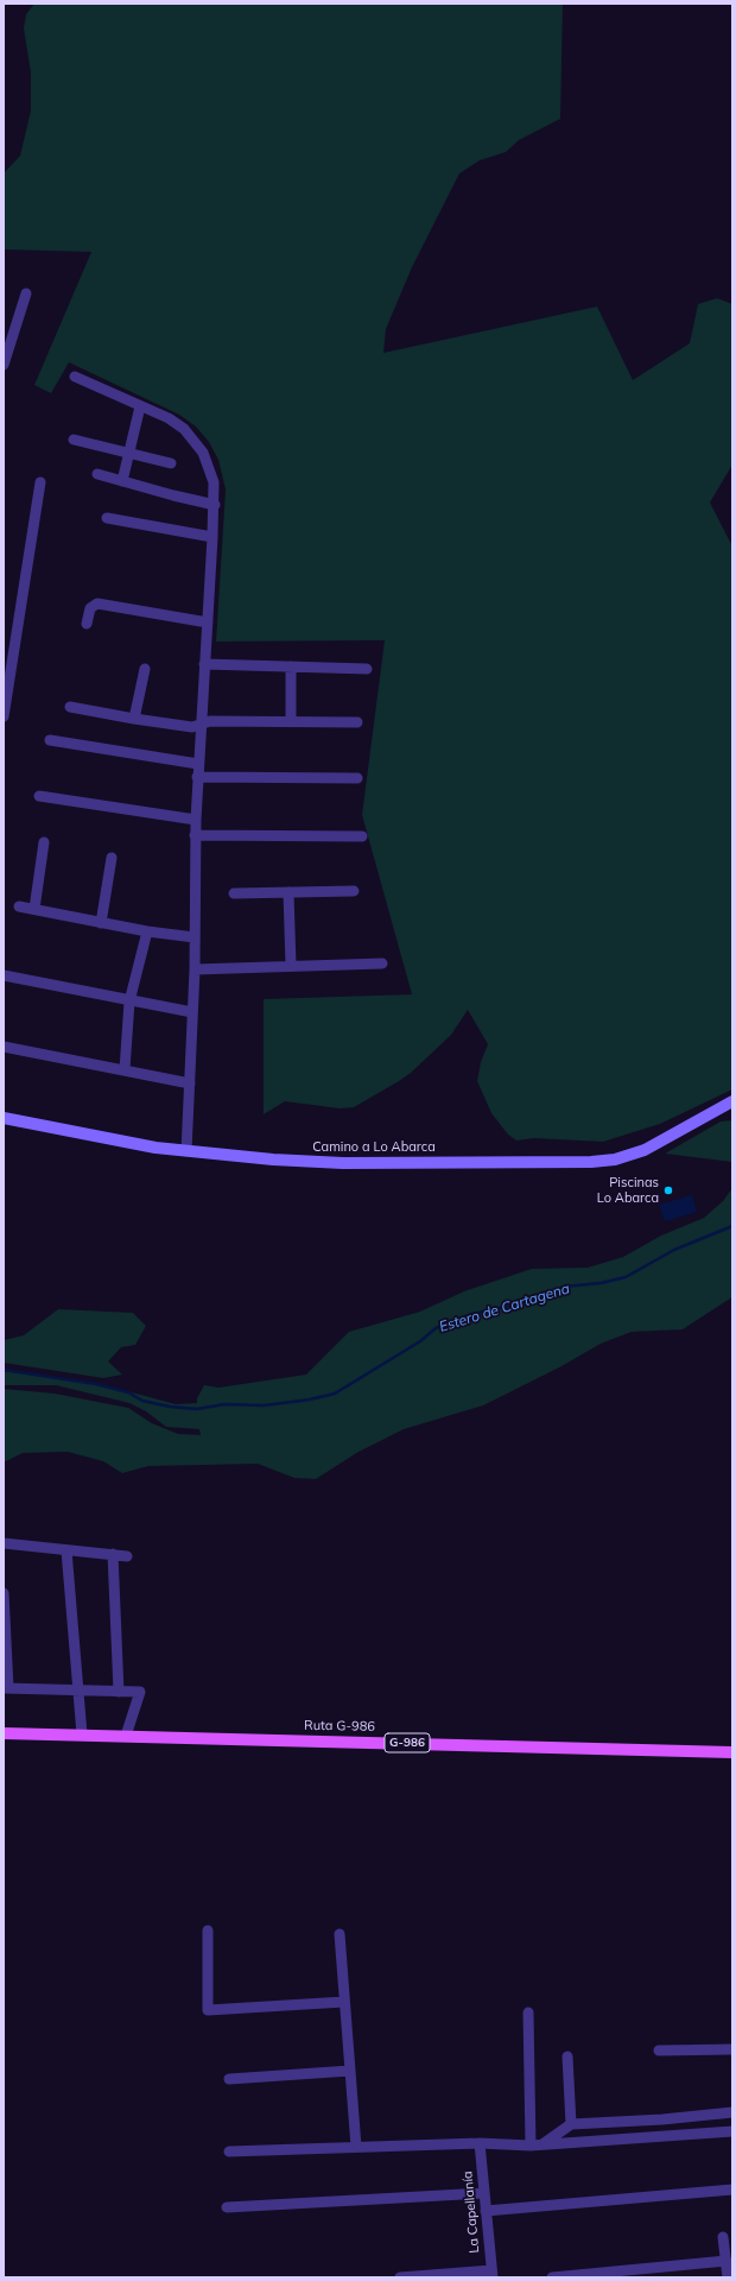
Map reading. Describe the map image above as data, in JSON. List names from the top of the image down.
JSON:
{
  "streets": {
    "main road": ["Camino a Lo Abarca", "Ruta G-986", "G-986"],
    "street": ["La Capellanía"]
  },
  "water": ["Estero de Cartagena"],
  "places": ["Piscinas Lo Abarca"]
}
